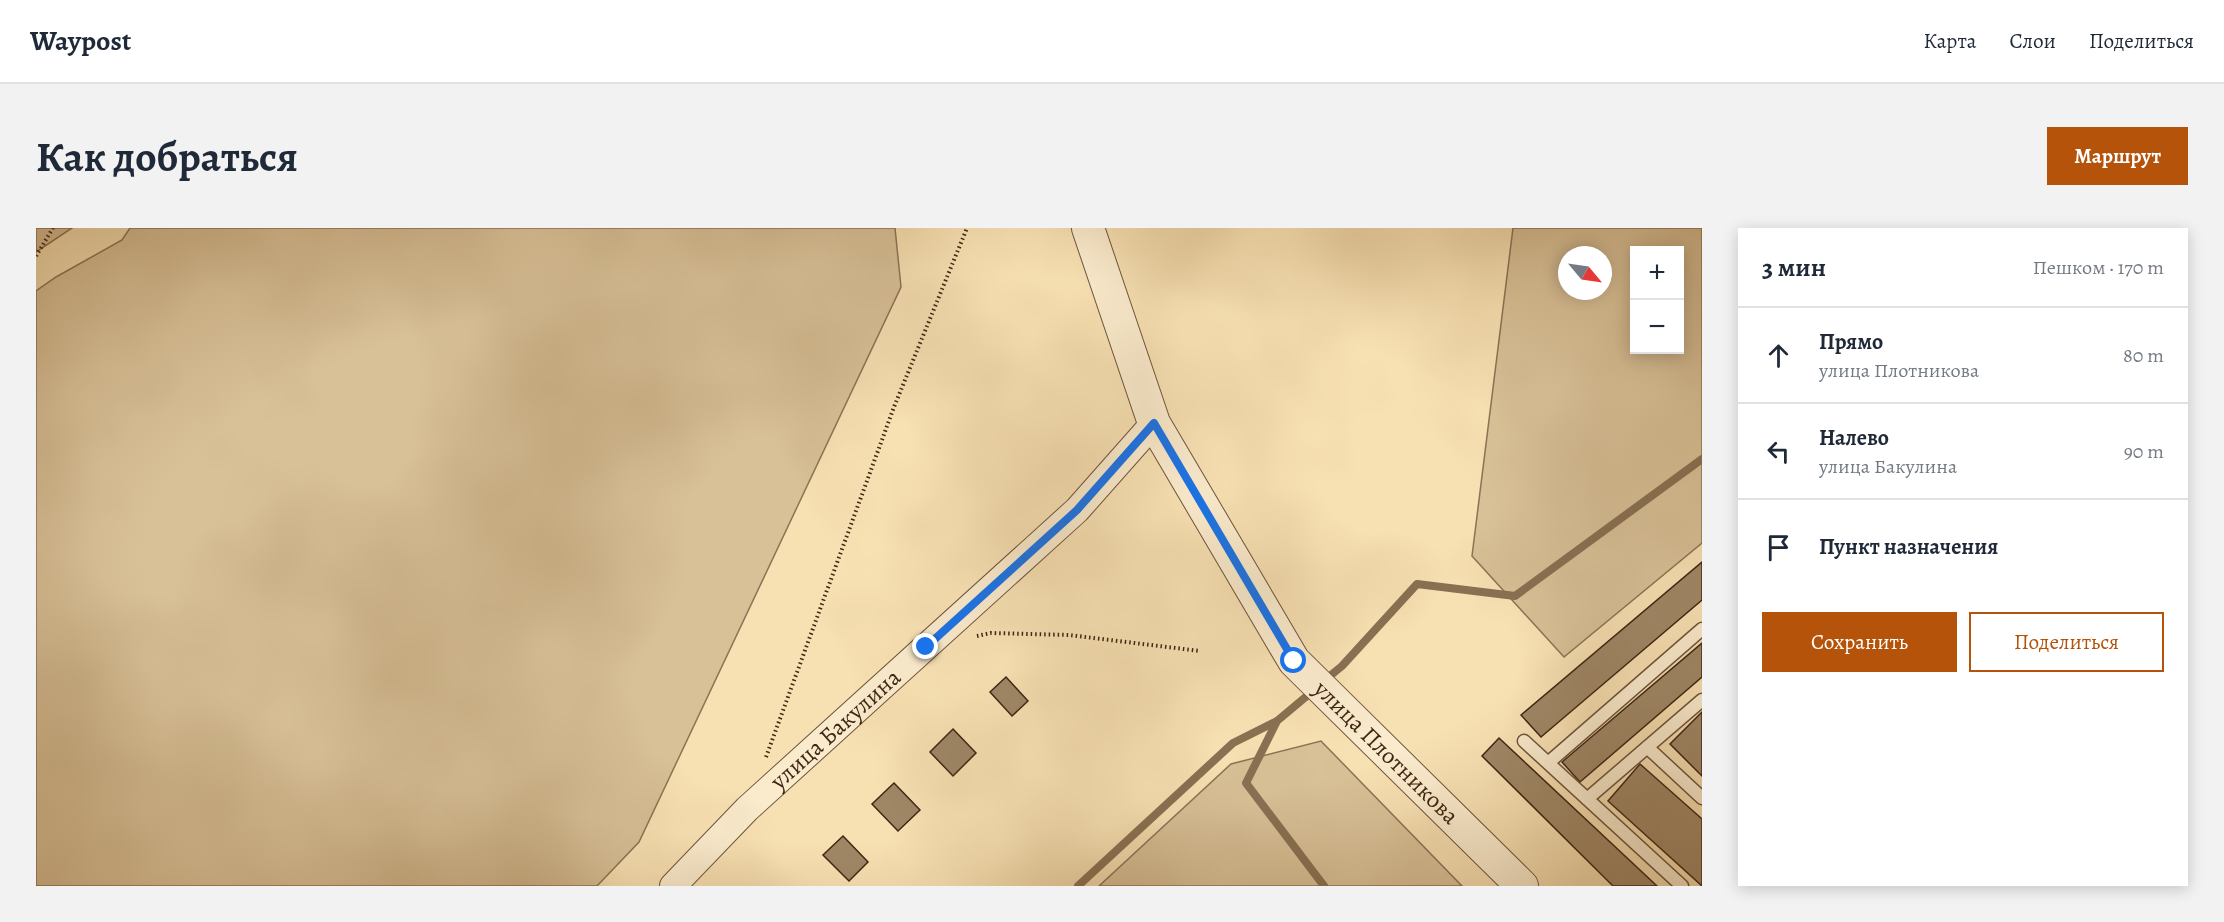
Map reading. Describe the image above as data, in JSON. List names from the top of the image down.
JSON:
{
  "streets": {
    "street": ["улица Бакулина", "улица Плотникова"]
  },
  "crossings": [
    ["улица Бакулина", "улица Плотникова"]
  ],
  "north": "bottom right",
  "page": {
    "header": "Waypost",
    "nav": ["Карта", "Слои", "Поделиться"],
    "buttons": [
      "Маршрут",
      ["Сохранить", "Поделиться"]
    ],
    "title": "Как добраться",
    "heading": ["3 мин", "Пешком · 170 m"],
    "map_buttons": ["+", "−"],
    "list": [
      ["Прямо", "улица Плотникова", "80 m"],
      ["Налево", "улица Бакулина", "90 m"],
      "Пункт назначения"
    ]
  }
}
